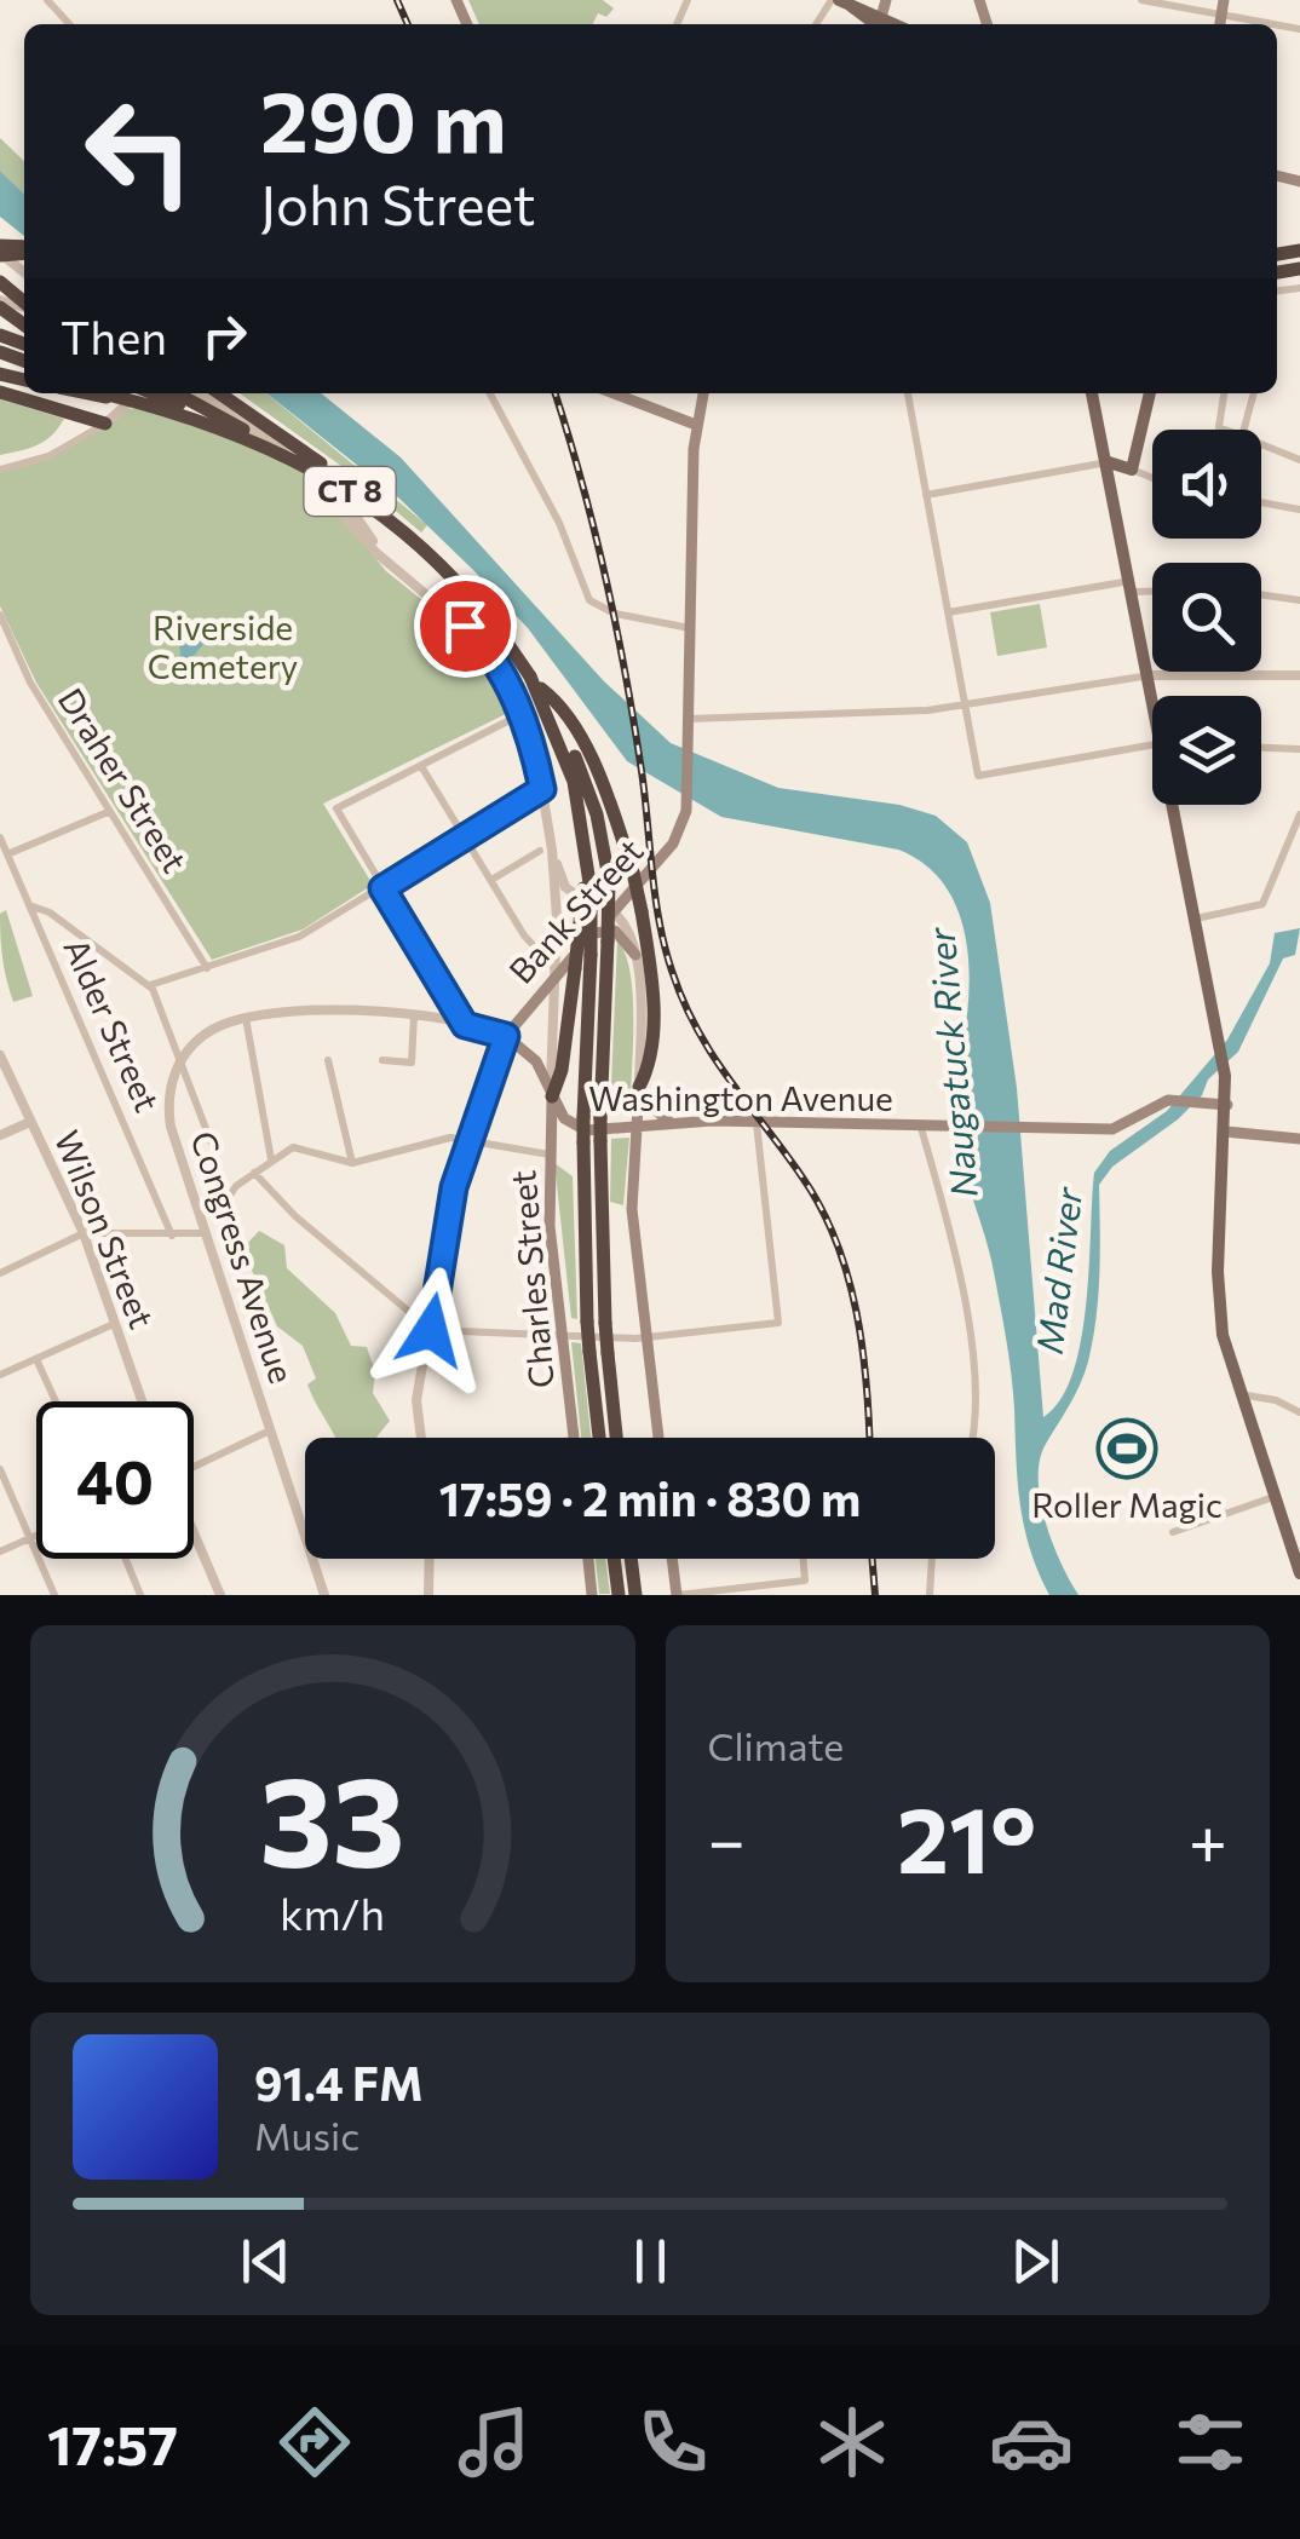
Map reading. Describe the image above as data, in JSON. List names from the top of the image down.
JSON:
{
  "streets": {
    "highway": ["CT 8"],
    "main road": ["Bank Street", "Washington Avenue", "Charles Street"],
    "street": [
      "Draher Street",
      "Alder Street",
      "Wilson Street",
      "Congress Avenue"
    ]
  },
  "crossings": [
    ["Washington Avenue", "Charles Street"]
  ],
  "water": ["Naugatuck River", "Mad River"],
  "parks": ["Riverside Cemetery"],
  "places": {
    "sports": ["Roller Magic"]
  },
  "page": {
    "turn": ["290 m", "John Street"],
    "then": "Then",
    "limit": "40",
    "trip": "17:59 · 2 min · 830 m",
    "tile": "Climate",
    "heat": ["−", "21°", "+"],
    "song": ["91.4 FM", "Music"],
    "tabs": "17:57",
    "gauge": ["33", "km/h"]
  }
}
